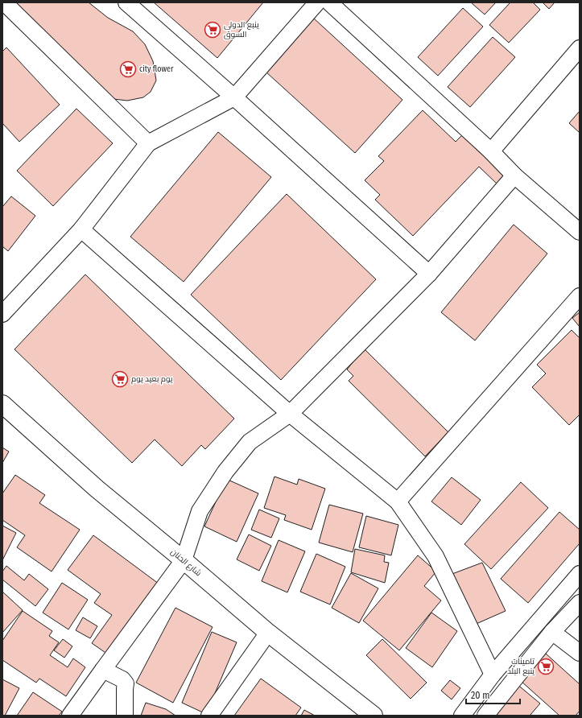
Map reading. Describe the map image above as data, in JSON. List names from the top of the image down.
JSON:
{
  "streets": {
    "main road": ["شارع الحنان"]
  },
  "places": {
    "supermarket": [
      "ينبع الدولى السوق",
      "city flower",
      "يوم بعيد يوم",
      "تامينات ينبع البلد"
    ]
  },
  "scale_bar": "20 m"
}
